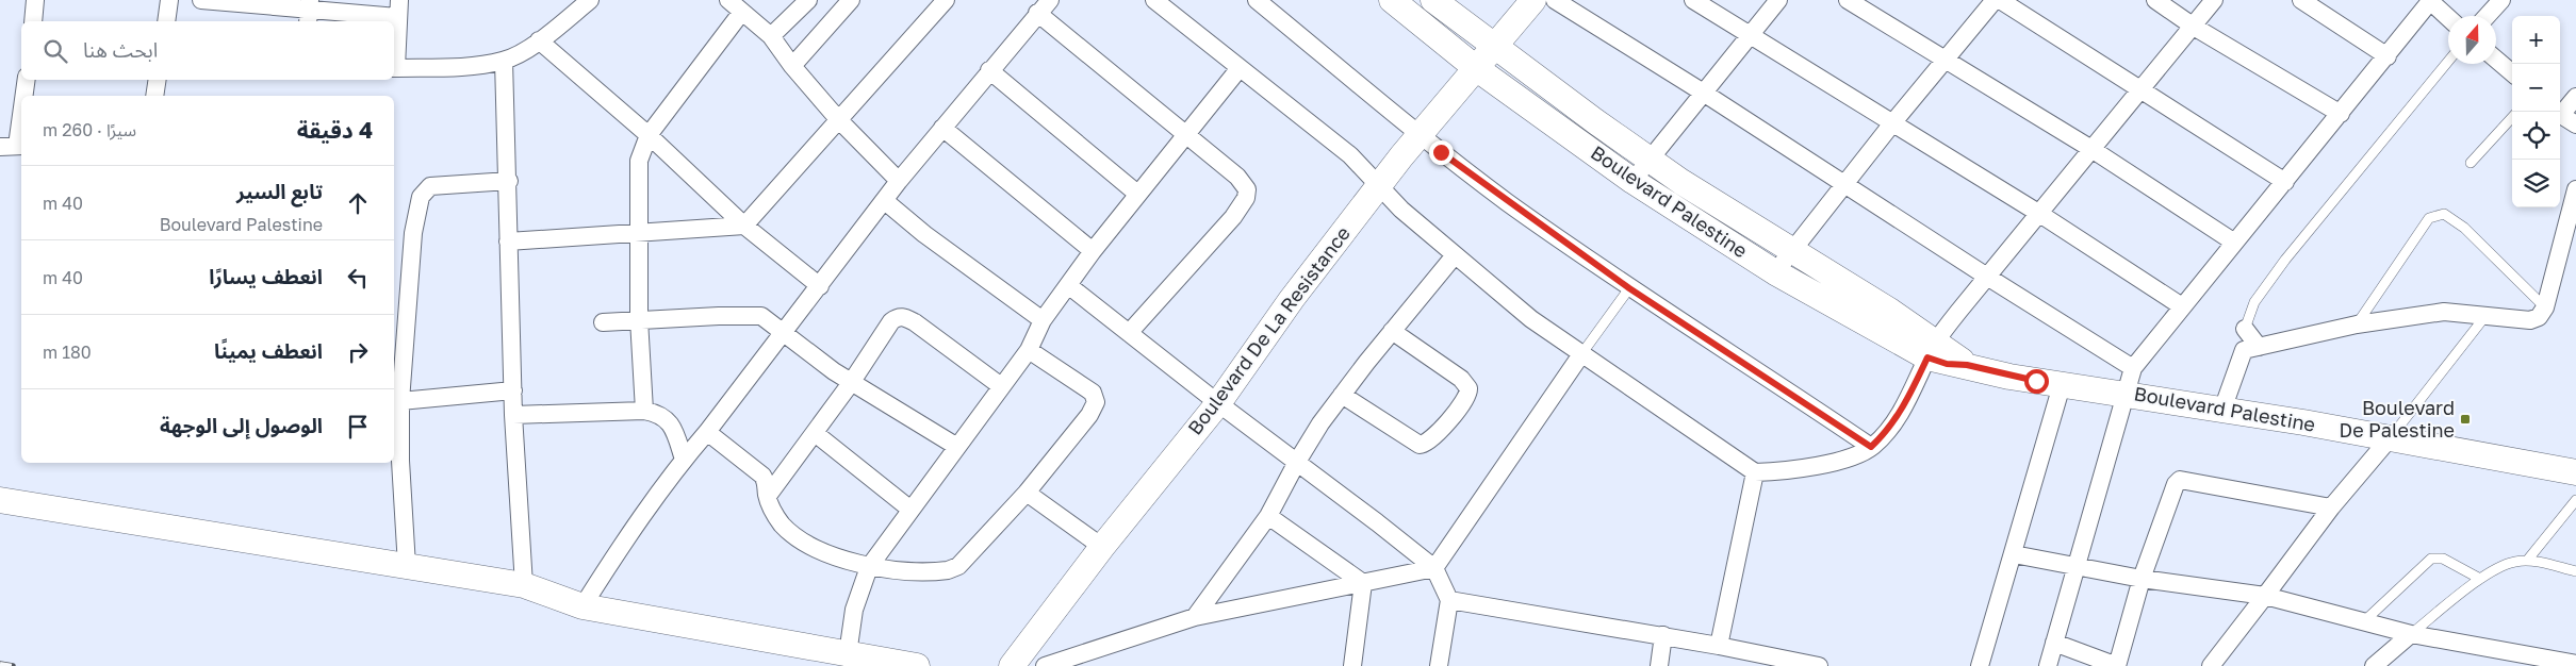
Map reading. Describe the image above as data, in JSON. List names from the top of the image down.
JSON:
{
  "streets": {
    "street": ["Boulevard Palestine", "Boulevard De La Resistance"]
  },
  "crossings": [
    ["Boulevard Palestine", "Boulevard De La Resistance"]
  ],
  "places": {
    "transit": ["Boulevard De Palestine"]
  },
  "north": "top",
  "page": {
    "map_buttons": ["+", "−"],
    "search": "ابحث هنا",
    "heading": ["4 دقيقة", "سيرًا · 260 m"],
    "list": [
      ["تابع السير", "Boulevard Palestine", "40 m"],
      ["انعطف يسارًا", "40 m"],
      ["انعطف يمينًا", "180 m"],
      "الوصول إلى الوجهة"
    ]
  }
}
